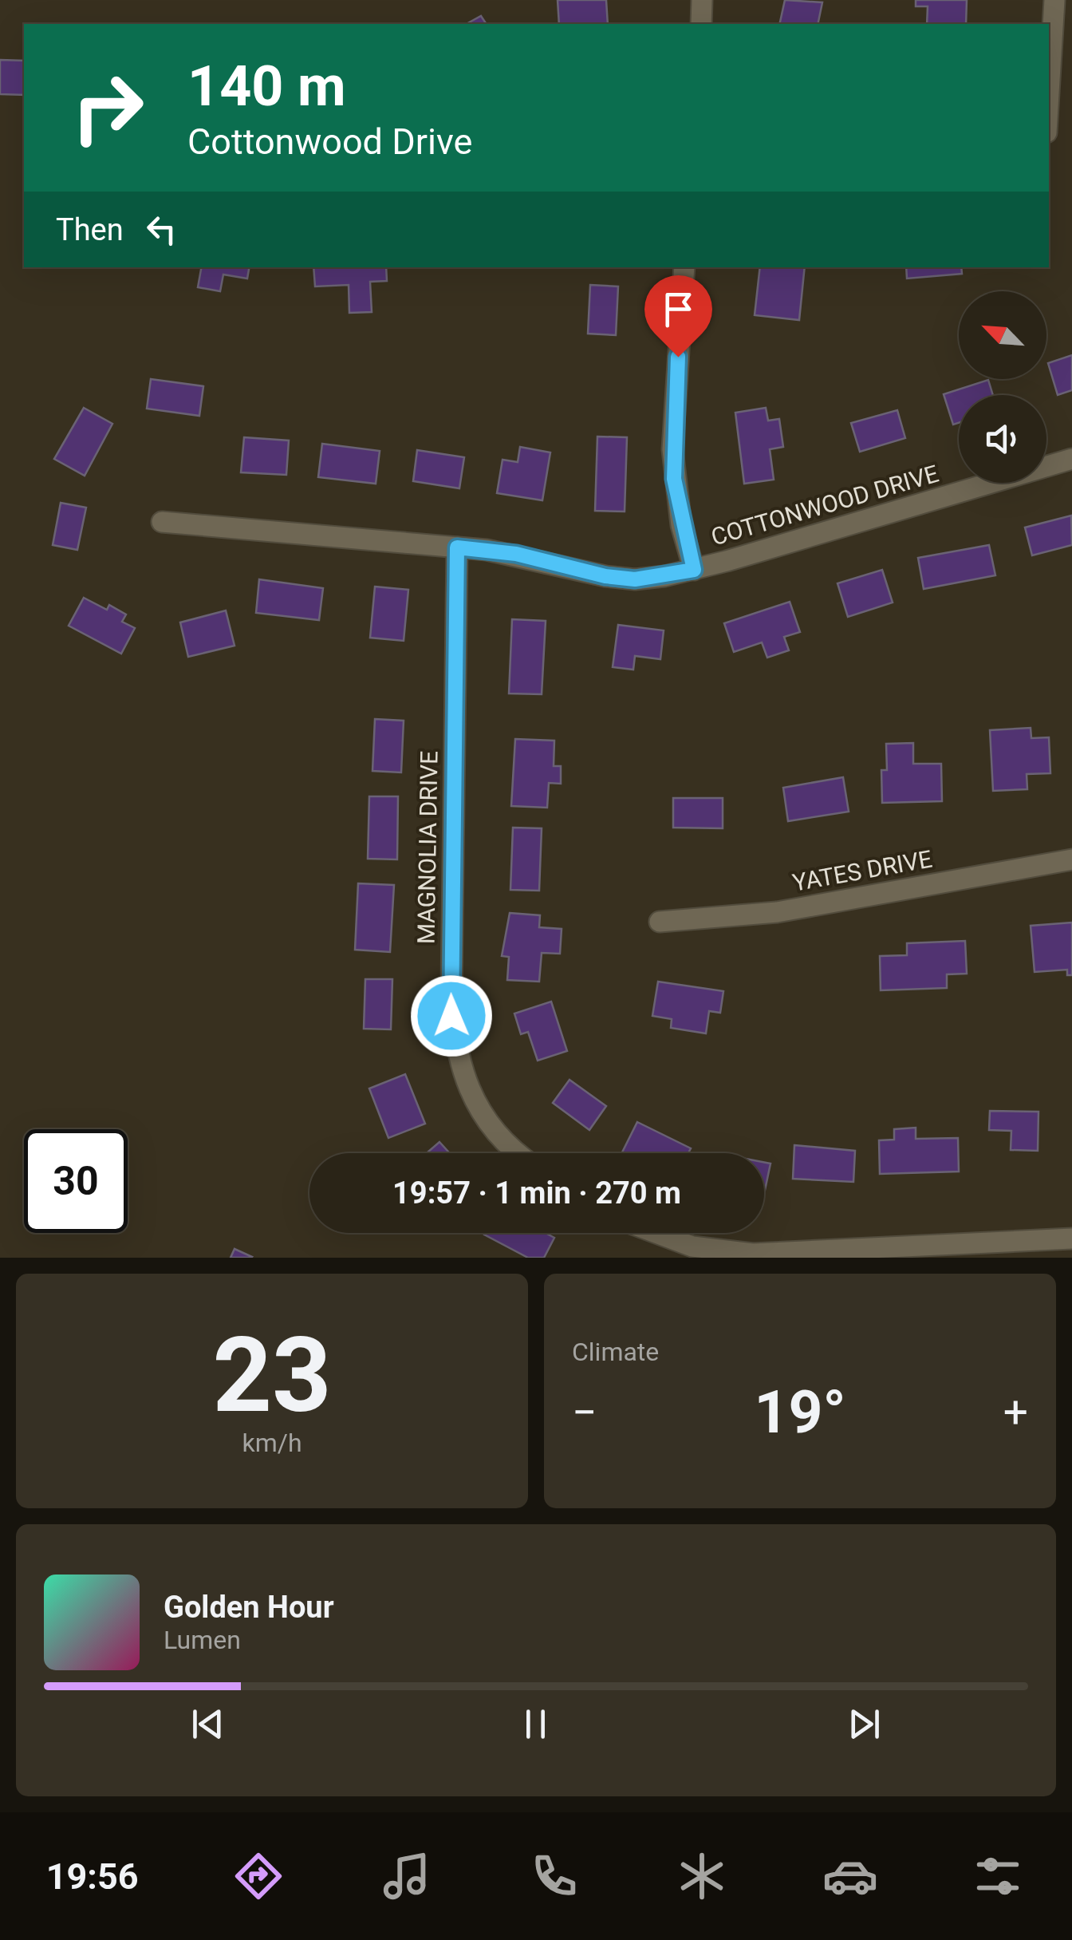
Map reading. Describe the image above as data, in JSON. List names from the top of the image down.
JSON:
{
  "streets": {
    "street": ["COTTONWOOD DRIVE", "MAGNOLIA DRIVE", "YATES DRIVE"]
  },
  "crossings": [
    ["COTTONWOOD DRIVE", "MAGNOLIA DRIVE"]
  ],
  "north": "top left",
  "page": {
    "turn": ["140 m", "Cottonwood Drive"],
    "then": "Then",
    "limit": "30",
    "trip": "19:57 · 1 min · 270 m",
    "tile": [
      ["23", "km/h"],
      "Climate"
    ],
    "heat": ["−", "19°", "+"],
    "song": ["Golden Hour", "Lumen"],
    "tabs": "19:56"
  }
}
